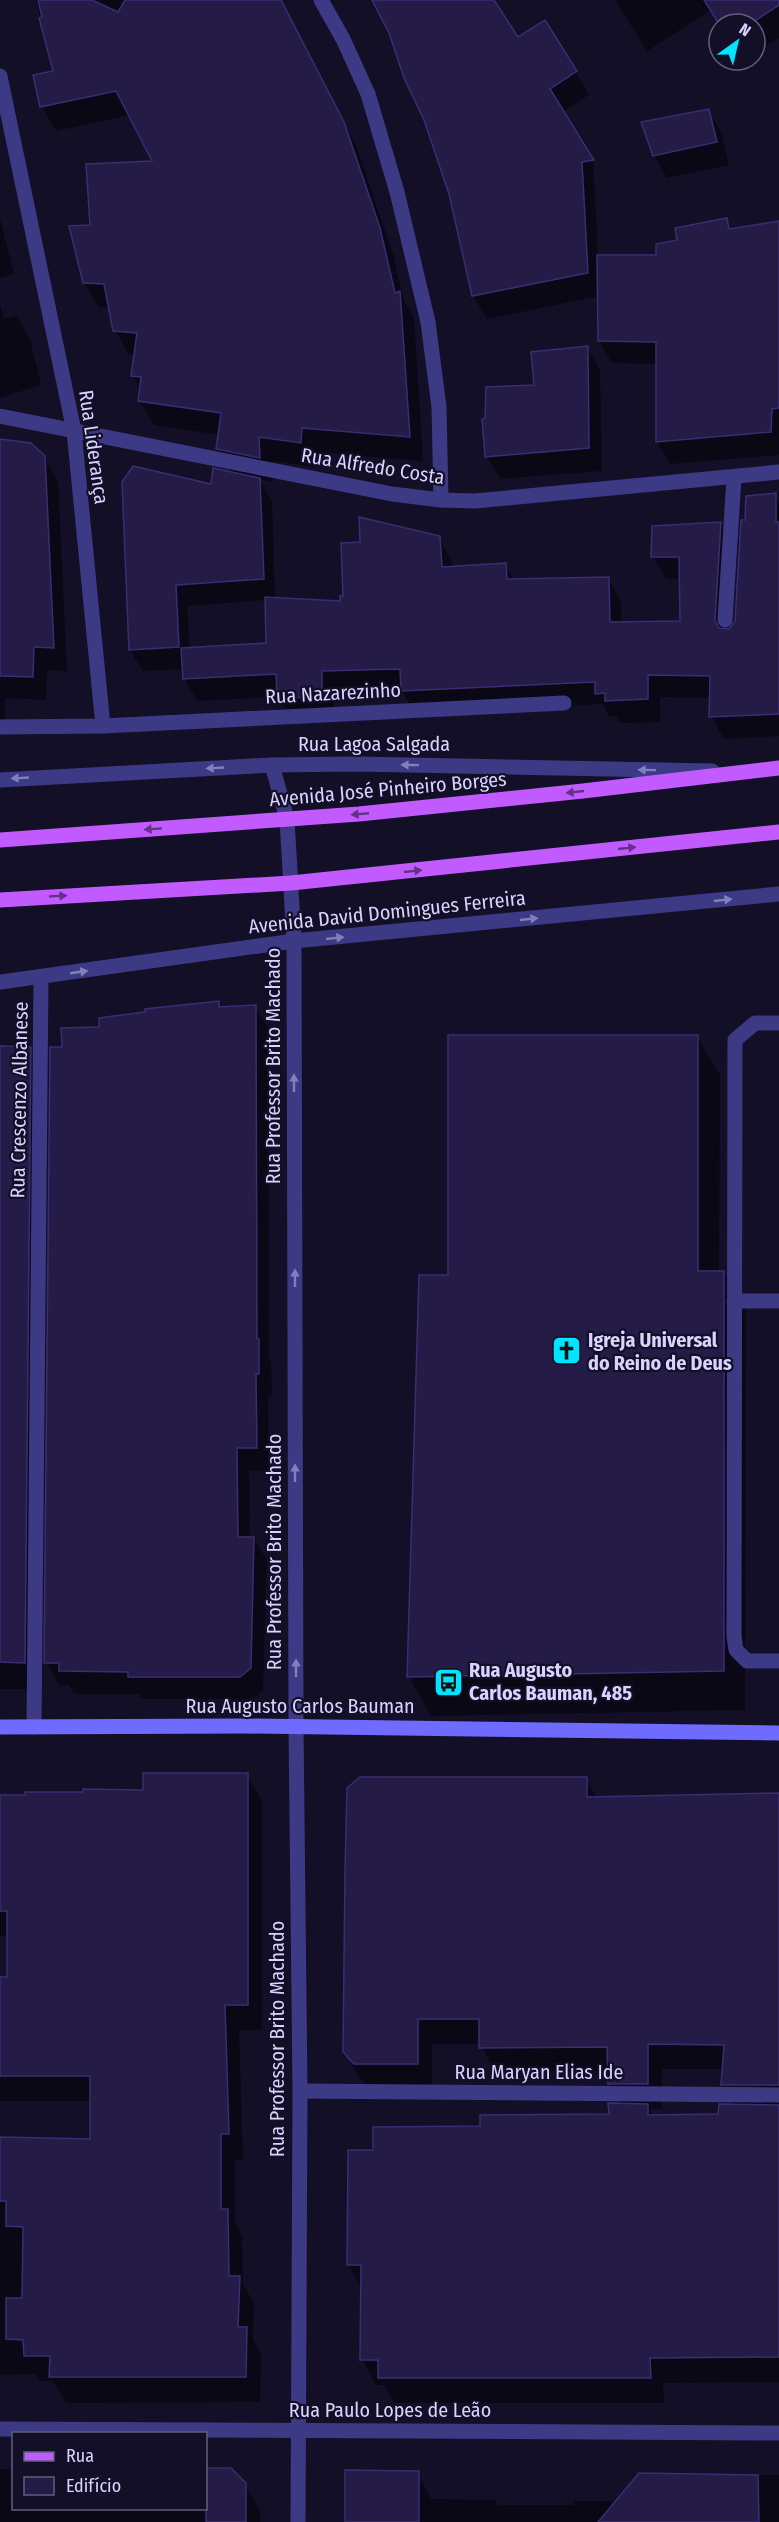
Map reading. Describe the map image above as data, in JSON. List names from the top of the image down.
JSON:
{
  "streets": {
    "main road": ["Avenida José Pinheiro Borges", "Rua Augusto Carlos Bauman"],
    "street": [
      "Rua Liderança",
      "Rua Alfredo Costa",
      "Rua Nazarezinho",
      "Rua Lagoa Salgada",
      "Avenida David Domingues Ferreira",
      "Rua Professor Brito Machado",
      "Rua Crescenzo Albanese",
      "Rua Maryan Elias Ide",
      "Rua Paulo Lopes de Leão"
    ]
  },
  "crossings": [
    ["Rua Liderança", "Rua Alfredo Costa"],
    ["Rua Liderança", "Rua Nazarezinho"],
    ["Rua Lagoa Salgada", "Avenida José Pinheiro Borges"],
    ["Rua Lagoa Salgada", "Rua Professor Brito Machado"],
    ["Avenida José Pinheiro Borges", "Rua Professor Brito Machado"],
    ["Avenida David Domingues Ferreira", "Rua Professor Brito Machado"],
    ["Avenida David Domingues Ferreira", "Rua Crescenzo Albanese"],
    ["Rua Professor Brito Machado", "Rua Augusto Carlos Bauman"],
    ["Rua Professor Brito Machado", "Rua Maryan Elias Ide"],
    ["Rua Professor Brito Machado", "Rua Paulo Lopes de Leão"],
    ["Rua Crescenzo Albanese", "Rua Augusto Carlos Bauman"]
  ],
  "one_way": ["Rua Lagoa Salgada", "Avenida David Domingues Ferreira", "Rua Professor Brito Machado"],
  "places": {
    "church": ["Igreja Universal do Reino de Deus"],
    "bus stop": ["Rua Augusto Carlos Bauman, 485"]
  },
  "legend": ["Rua", "Edifício"],
  "north": "top right"
}
